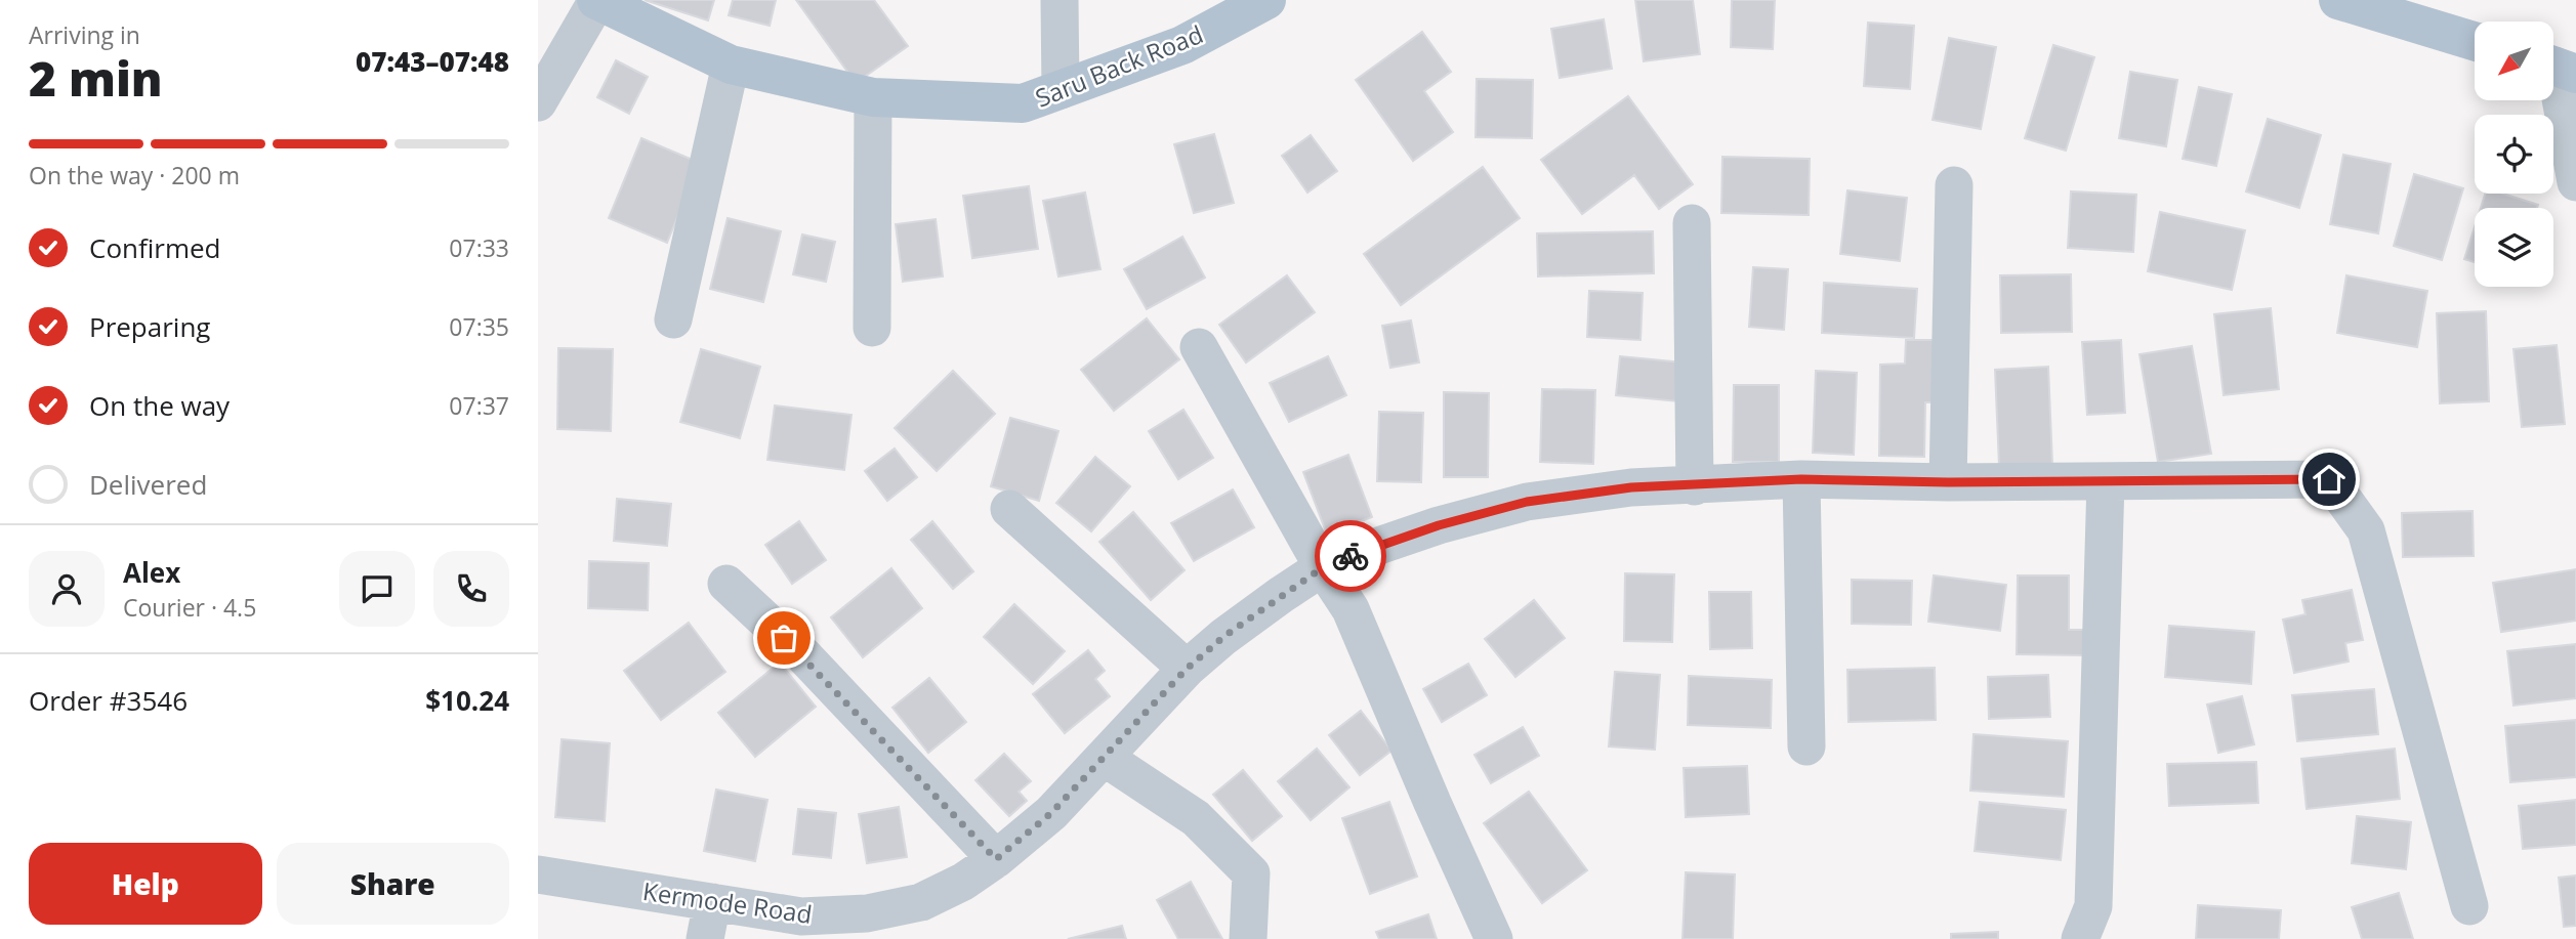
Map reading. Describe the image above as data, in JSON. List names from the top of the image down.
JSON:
{
  "streets": {
    "main road": ["Saru Back Road"],
    "street": ["Kermode Road"]
  },
  "north": "bottom left",
  "page": {
    "heading": ["2 min", "Arriving in", "07:43–07:48"],
    "panel": [
      "Alex",
      "Courier · 4.5",
      "Order #3546",
      "$10.24"
    ],
    "bar": "On the way · 200 m",
    "list": [
      ["Confirmed", "07:33"],
      ["Preparing", "07:35"],
      ["On the way", "07:37"],
      "Delivered"
    ],
    "buttons": ["Help", "Share"]
  }
}
